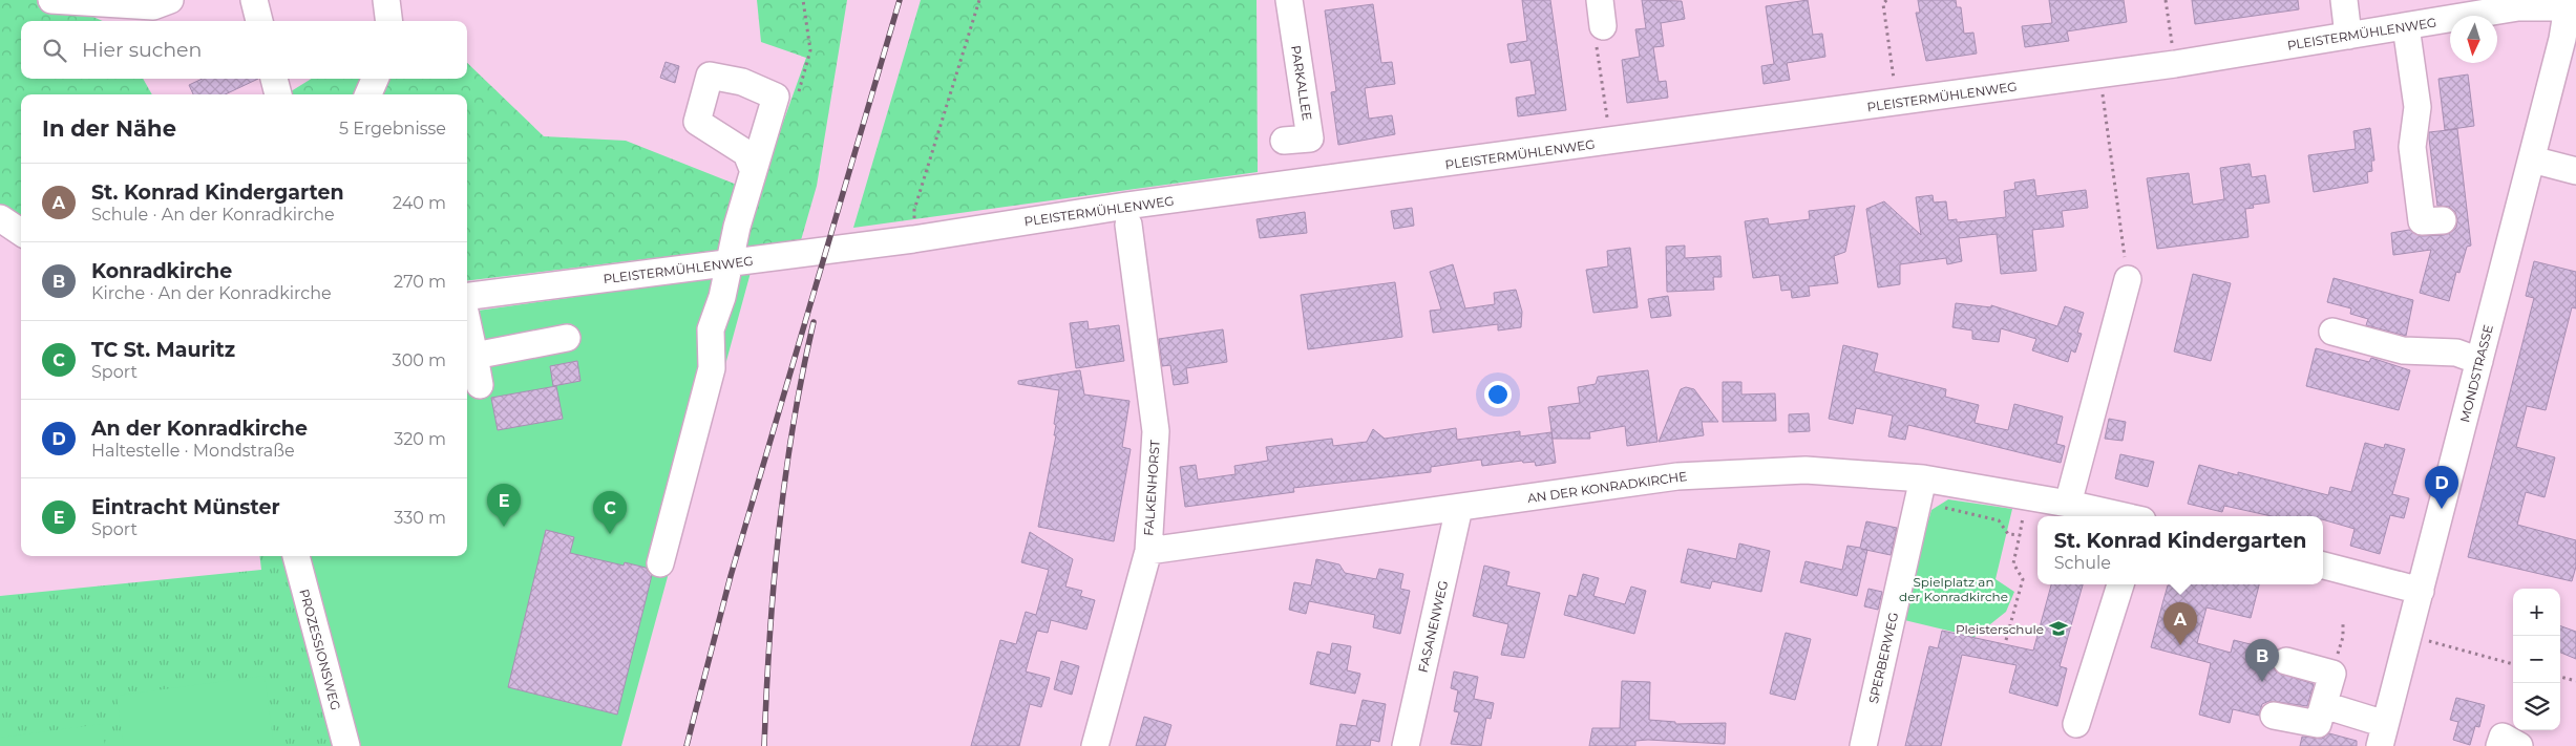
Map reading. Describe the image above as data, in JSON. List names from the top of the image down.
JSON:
{
  "streets": {
    "street": [
      "PLEISTERMÜHLENWEG",
      "PARKALLEE",
      "MONDSTRASSE",
      "AN DER KONRADKIRCHE",
      "FALKENHORST",
      "FASANENWEG",
      "PROZESSIONSWEG",
      "SPERBERWEG"
    ]
  },
  "crossings": [
    ["PLEISTERMÜHLENWEG", "MONDSTRASSE"],
    ["AN DER KONRADKIRCHE", "FALKENHORST"],
    ["AN DER KONRADKIRCHE", "FASANENWEG"],
    ["AN DER KONRADKIRCHE", "SPERBERWEG"]
  ],
  "parks": ["Spielplatz an der Konradkirche"],
  "places": {
    "school or university": ["Pleisterschule"]
  },
  "north": "bottom",
  "page": {
    "search": "Hier suchen",
    "heading": ["In der Nähe", "5 Ergebnisse"],
    "list": [
      {
        "mark": "A",
        "name": "St. Konrad Kindergarten",
        "note": "Schule · An der Konradkirche",
        "value": "240 m"
      },
      {
        "mark": "B",
        "name": "Konradkirche",
        "note": "Kirche · An der Konradkirche",
        "value": "270 m"
      },
      {
        "mark": "C",
        "name": "TC St. Mauritz",
        "note": "Sport",
        "value": "300 m"
      },
      {
        "mark": "D",
        "name": "An der Konradkirche",
        "note": "Haltestelle · Mondstraße",
        "value": "320 m"
      },
      {
        "mark": "E",
        "name": "Eintracht Münster",
        "note": "Sport",
        "value": "330 m"
      }
    ],
    "pins": [
      "D",
      "E",
      "C",
      "A",
      "B"
    ],
    "popup": ["St. Konrad Kindergarten", "Schule"],
    "map_buttons": ["+", "−"]
  }
}
